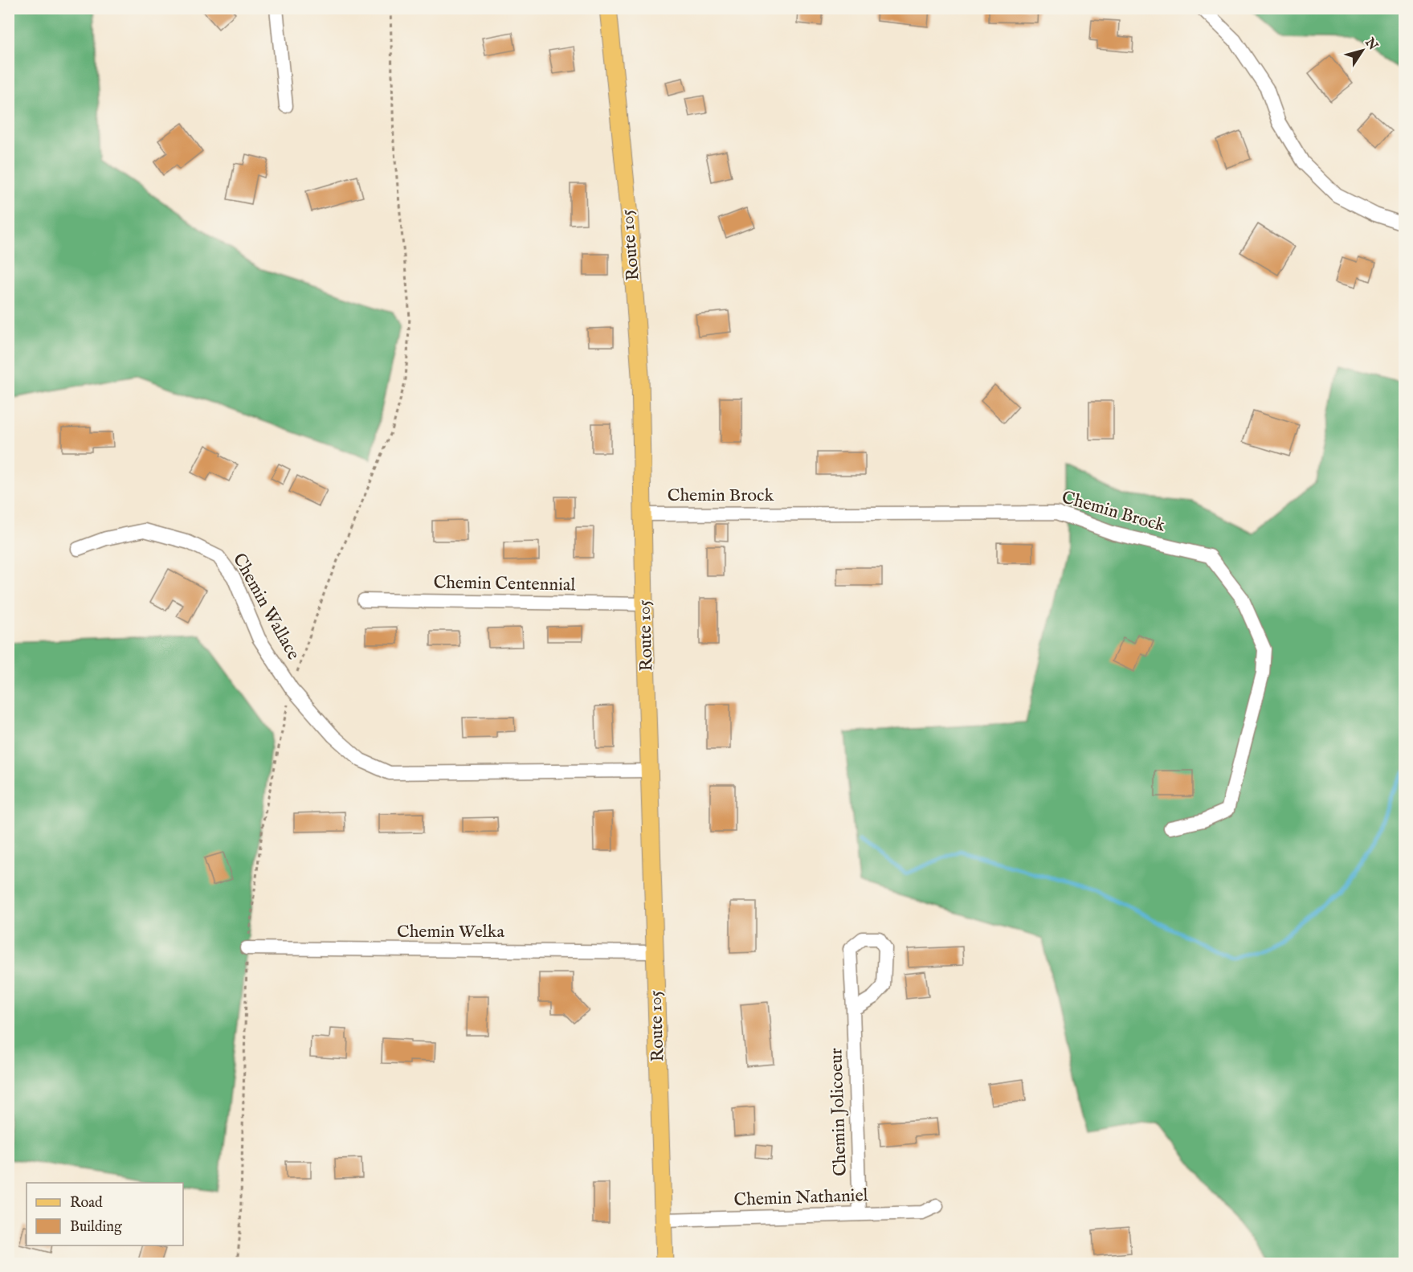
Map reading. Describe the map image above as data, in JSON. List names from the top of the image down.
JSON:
{
  "streets": {
    "main road": ["Route 105"],
    "street": [
      "Chemin Brock",
      "Chemin Centennial",
      "Chemin Wallace",
      "Chemin Welka",
      "Chemin Jolicoeur",
      "Chemin Nathaniel"
    ]
  },
  "crossings": [
    ["Route 105", "Chemin Brock"],
    ["Route 105", "Chemin Centennial"],
    ["Route 105", "Chemin Wallace"],
    ["Route 105", "Chemin Welka"],
    ["Route 105", "Chemin Nathaniel"],
    ["Chemin Jolicoeur", "Chemin Nathaniel"]
  ],
  "legend": ["Road", "Building"],
  "north": "top right"
}
